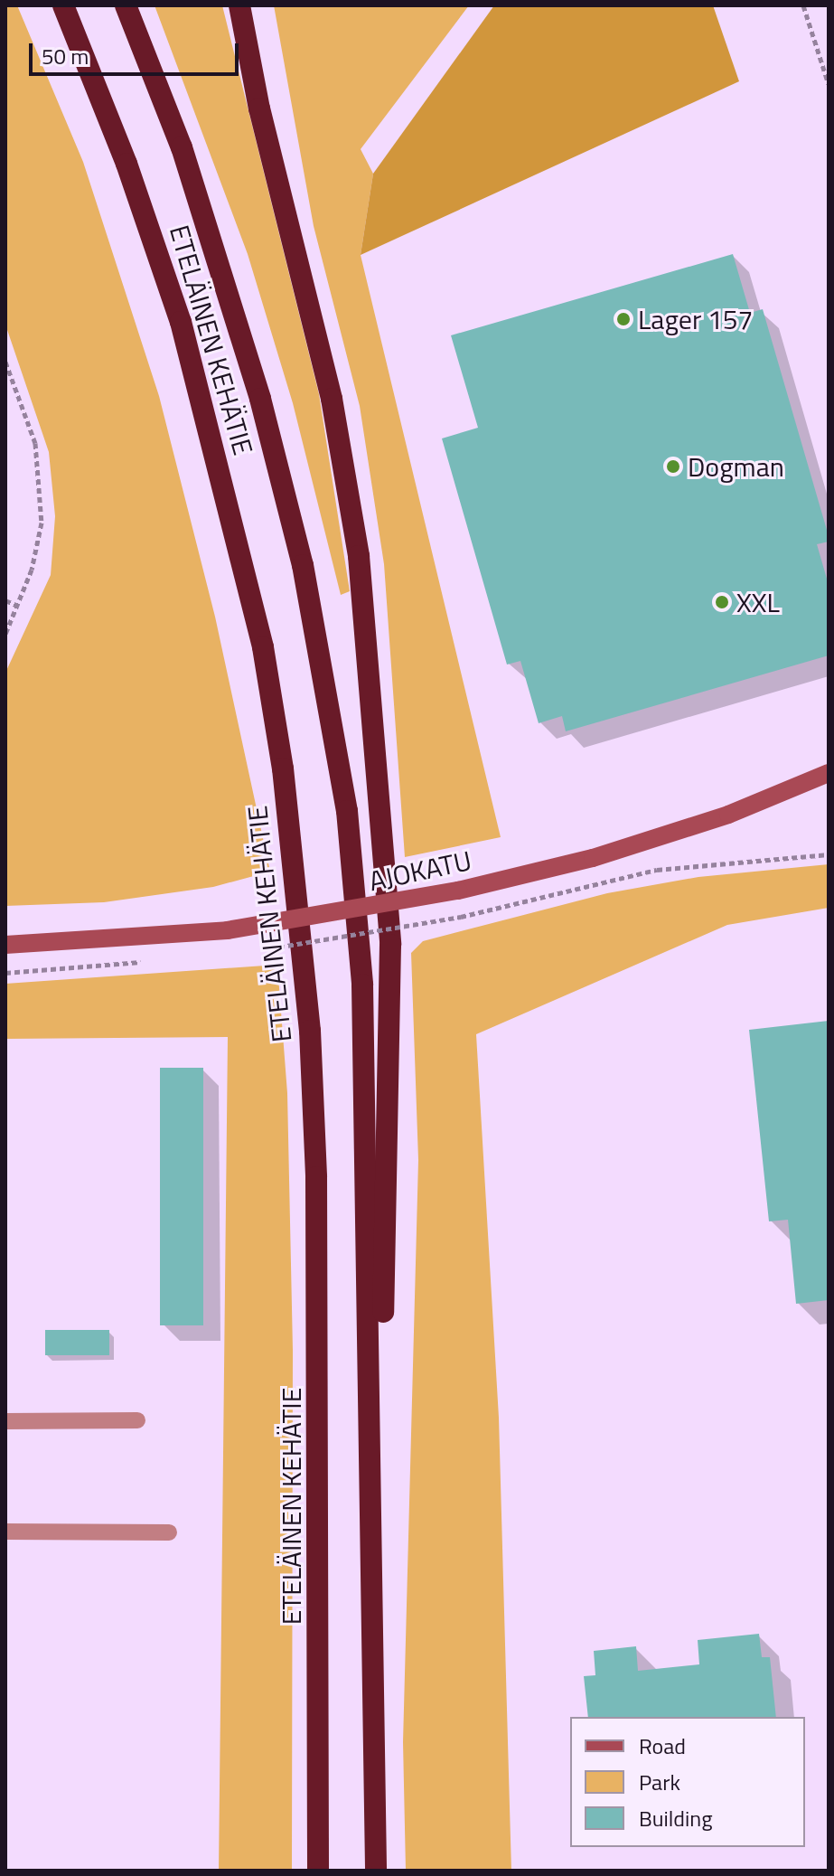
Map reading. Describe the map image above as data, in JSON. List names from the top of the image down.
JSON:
{
  "streets": {
    "highway": ["ETELÄINEN KEHÄTIE"],
    "street": ["AJOKATU"]
  },
  "places": ["Lager 157", "Dogman", "XXL"],
  "legend": ["Road", "Park", "Building"],
  "scale_bar": "50 m"
}
